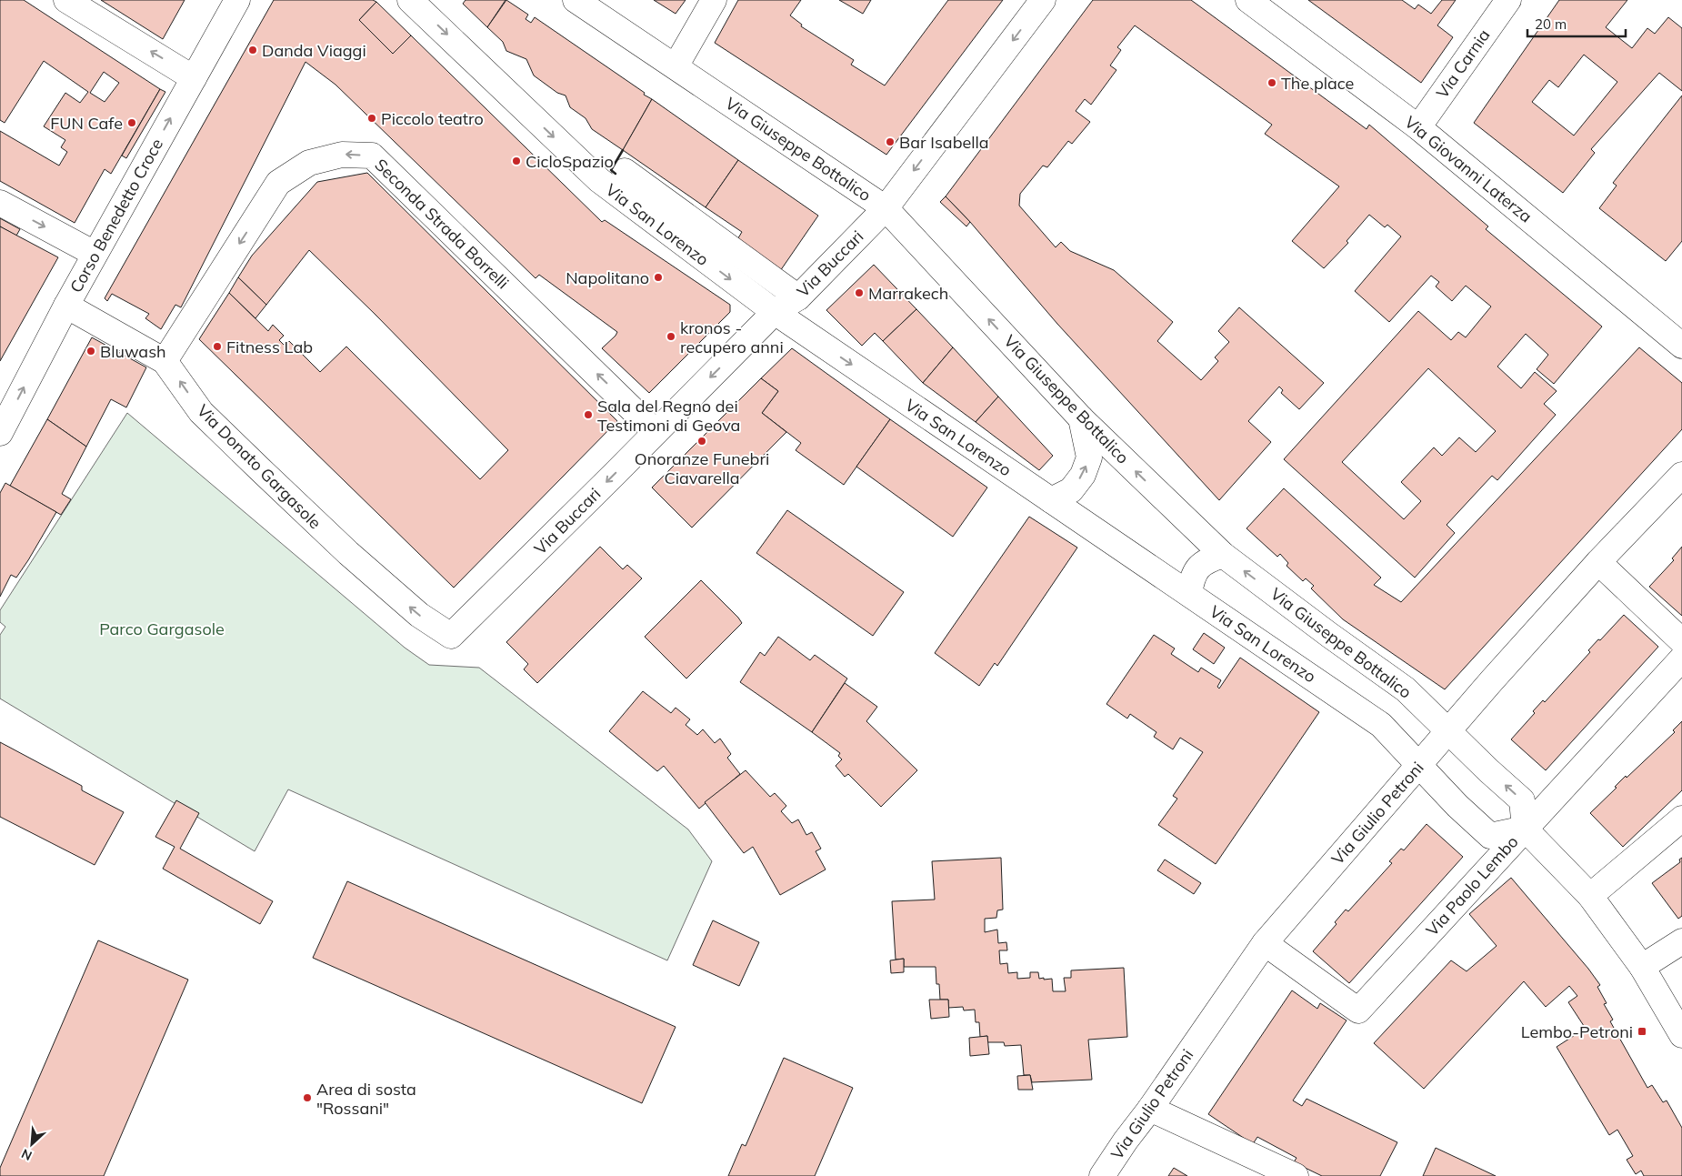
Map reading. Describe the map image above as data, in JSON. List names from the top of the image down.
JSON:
{
  "streets": {
    "street": [
      "Via Carnia",
      "Via Giuseppe Bottalico",
      "Via Giovanni Laterza",
      "Corso Benedetto Croce",
      "Seconda Strada Borrelli",
      "Via San Lorenzo",
      "Via Buccari",
      "Via Donato Gargasole",
      "Via Giulio Petroni",
      "Via Paolo Lembo"
    ]
  },
  "crossings": [
    ["Via Carnia", "Via Giovanni Laterza"],
    ["Via Giuseppe Bottalico", "Via San Lorenzo"],
    ["Via Giuseppe Bottalico", "Via Buccari"],
    ["Via Giuseppe Bottalico", "Via Giulio Petroni"],
    ["Via Giuseppe Bottalico", "Via Paolo Lembo"],
    ["Corso Benedetto Croce", "Via Donato Gargasole"],
    ["Seconda Strada Borrelli", "Via Buccari"],
    ["Seconda Strada Borrelli", "Via Donato Gargasole"],
    ["Via San Lorenzo", "Via Buccari"],
    ["Via San Lorenzo", "Via Giulio Petroni"],
    ["Via San Lorenzo", "Via Paolo Lembo"],
    ["Via Buccari", "Via Donato Gargasole"],
    ["Via Giulio Petroni", "Via Paolo Lembo"]
  ],
  "one_way": [
    "Via Giuseppe Bottalico",
    "Corso Benedetto Croce",
    "Via San Lorenzo",
    "Via Buccari",
    "Via Donato Gargasole"
  ],
  "parks": ["Parco Gargasole"],
  "places": {
    "other": [
      "Danda Viaggi",
      "The place",
      "Piccolo teatro",
      "FUN Cafe",
      "Bar Isabella",
      "CicloSpazio",
      "Napolitano",
      "Marrakech",
      "kronos - recupero anni",
      "Fitness Lab",
      "Bluwash",
      "Sala del Regno dei Testimoni di Geova",
      "Onoranze Funebri Ciavarella",
      "Area di sosta \"Rossani\""
    ],
    "transit": ["Lembo-Petroni"]
  },
  "scale_bar": "20 m",
  "north": "bottom left"
}
